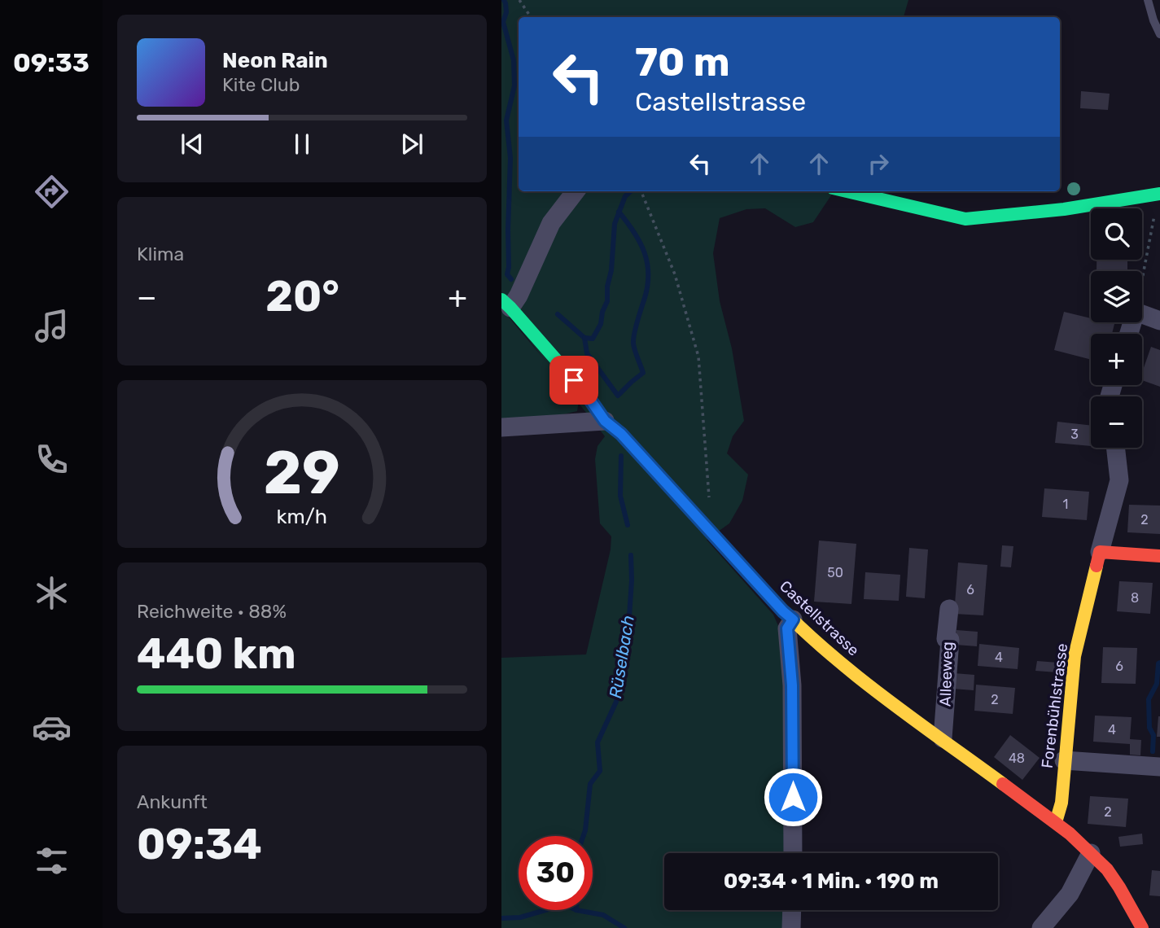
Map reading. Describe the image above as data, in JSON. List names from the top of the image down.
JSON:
{
  "streets": {
    "street": ["Castellstrasse", "Alleeweg", "Forenbühlstrasse"]
  },
  "crossings": [
    ["Castellstrasse", "Alleeweg"],
    ["Castellstrasse", "Forenbühlstrasse"]
  ],
  "water": ["Rüselbach"],
  "house_numbers": [
    "3",
    "1",
    "2",
    "50",
    "6",
    "8",
    "4",
    "6",
    "2",
    "4",
    "48",
    "2"
  ],
  "page": {
    "tabs": "09:33",
    "turn": ["70 m", "Castellstrasse"],
    "song": ["Neon Rain", "Kite Club"],
    "tile": [
      "Klima",
      ["Reichweite · 88%", "440 km"],
      ["Ankunft", "09:34"]
    ],
    "map_buttons": ["+", "−"],
    "heat": ["−", "20°", "+"],
    "limit": "30",
    "trip": "09:34 · 1 Min. · 190 m",
    "gauge": ["29", "km/h"]
  }
}
